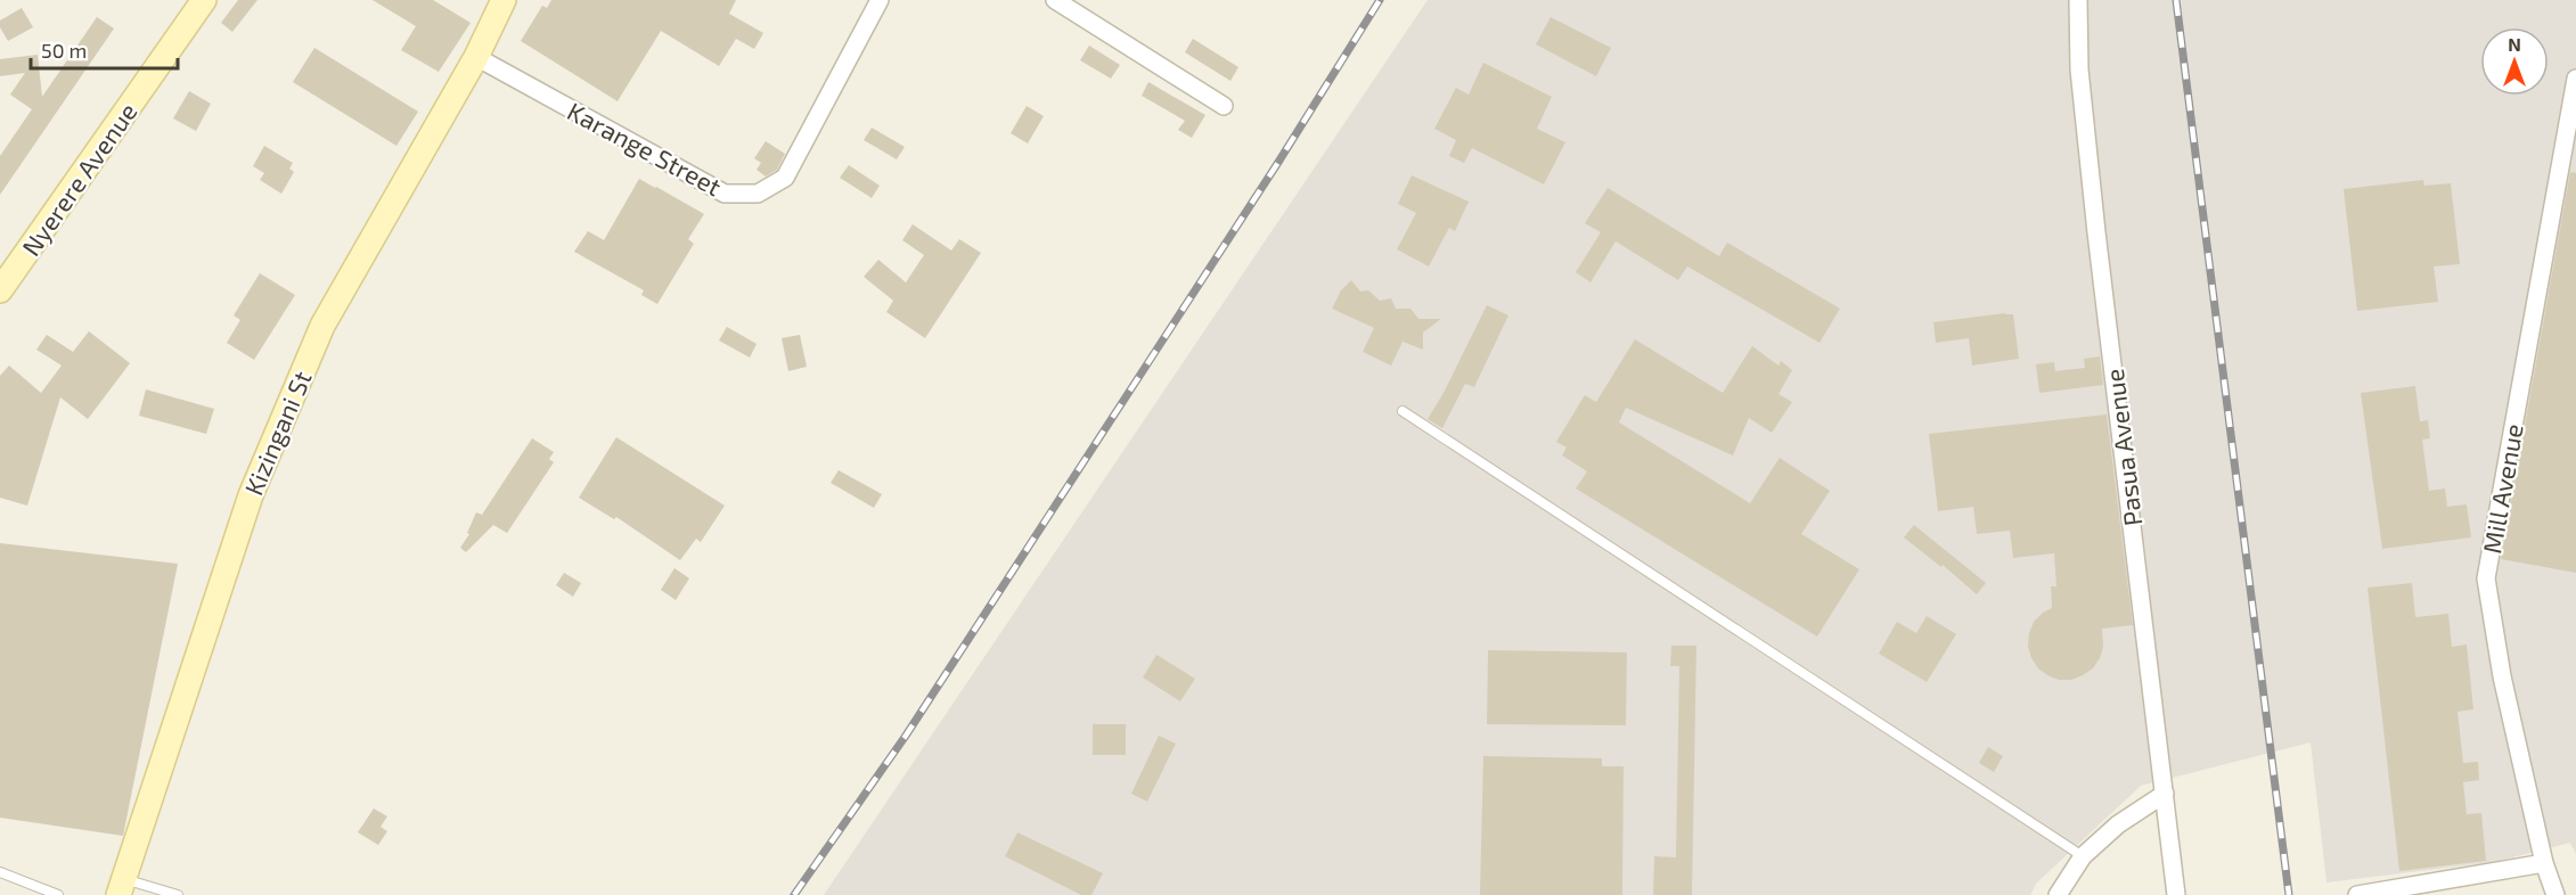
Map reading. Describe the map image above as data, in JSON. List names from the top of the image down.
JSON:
{
  "streets": {
    "street": [
      "Karange Street",
      "Nyerere Avenue",
      "Kizingani St",
      "Pasua Avenue",
      "Mill Avenue"
    ]
  },
  "crossings": [
    ["Karange Street", "Kizingani St"]
  ],
  "scale_bar": "50 m",
  "north": "top"
}
